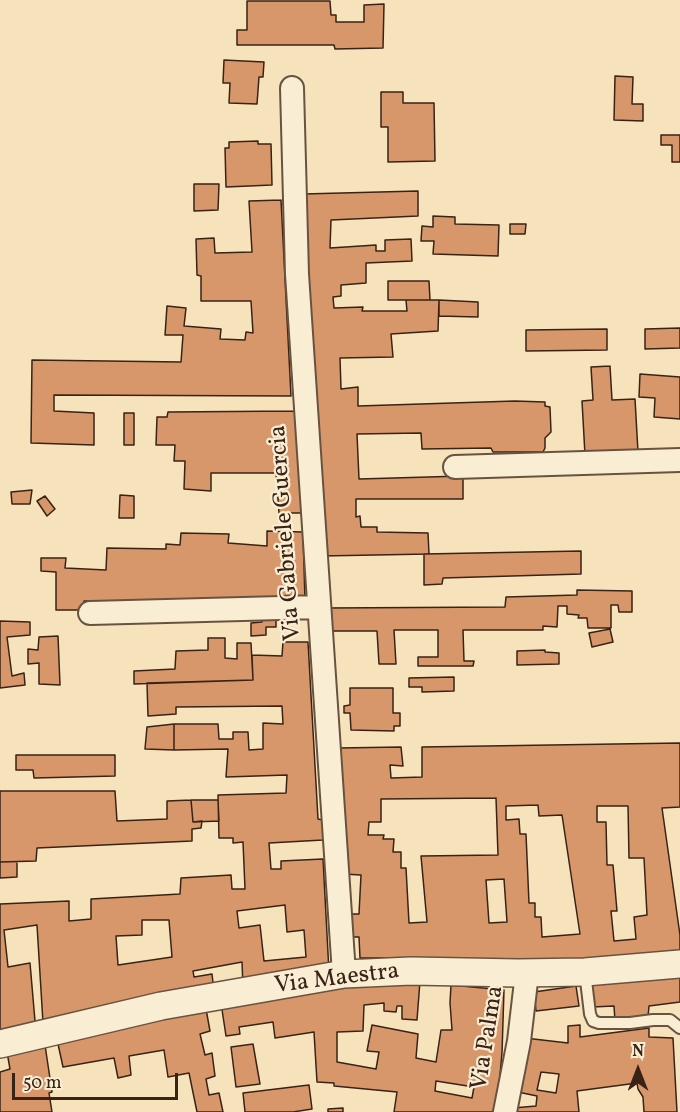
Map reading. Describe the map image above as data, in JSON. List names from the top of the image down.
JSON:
{
  "streets": {
    "street": ["Via Gabriele Guercia", "Via Maestra", "Via Palma"]
  },
  "crossings": [
    ["Via Gabriele Guercia", "Via Maestra"],
    ["Via Maestra", "Via Palma"]
  ],
  "scale_bar": "50 m",
  "north": "top"
}
